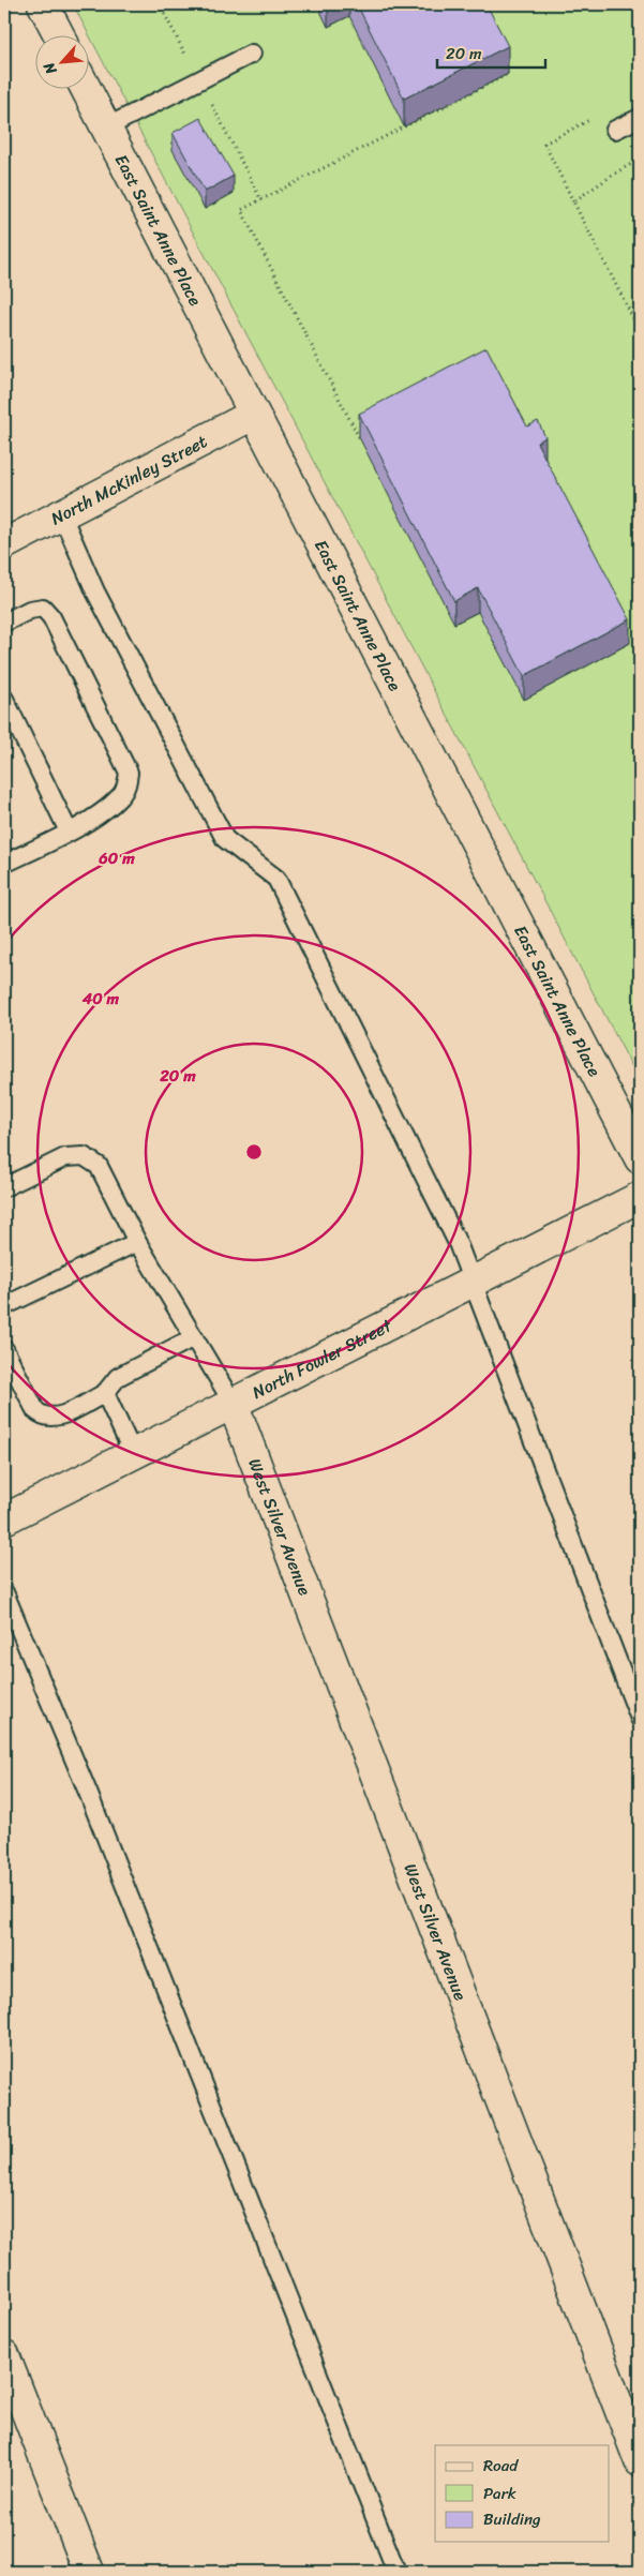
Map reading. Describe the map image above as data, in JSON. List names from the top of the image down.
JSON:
{
  "streets": {
    "street": [
      "East Saint Anne Place",
      "North McKinley Street",
      "North Fowler Street",
      "West Silver Avenue"
    ]
  },
  "crossings": [
    ["East Saint Anne Place", "North McKinley Street"],
    ["North Fowler Street", "West Silver Avenue"]
  ],
  "legend": ["Road", "Park", "Building"],
  "scale_bar": "20 m",
  "north": "bottom left",
  "rings": ["60 m", "40 m", "20 m"]
}
